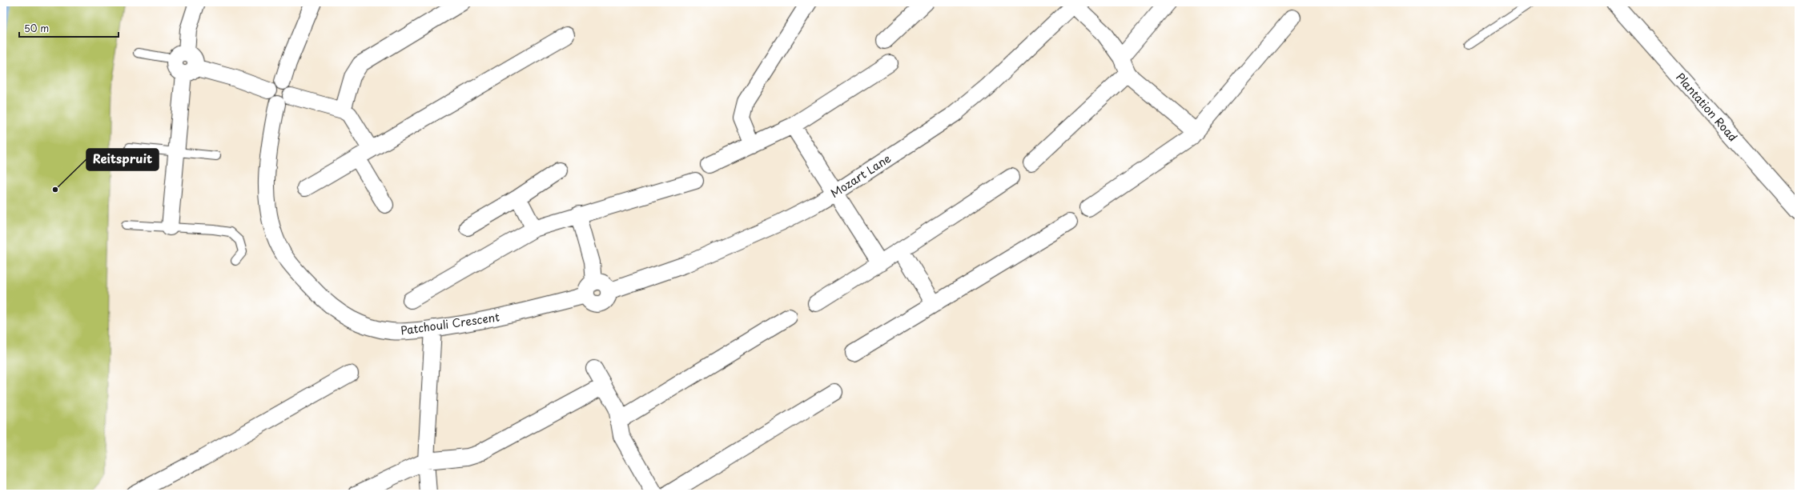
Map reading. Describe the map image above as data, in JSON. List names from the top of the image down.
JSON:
{
  "streets": {
    "street": ["Plantation Road", "Mozart Lane", "Patchouli Crescent"]
  },
  "crossings": [
    ["Mozart Lane", "Patchouli Crescent"]
  ],
  "places": ["Reitspruit"],
  "scale_bar": "50 m"
}
